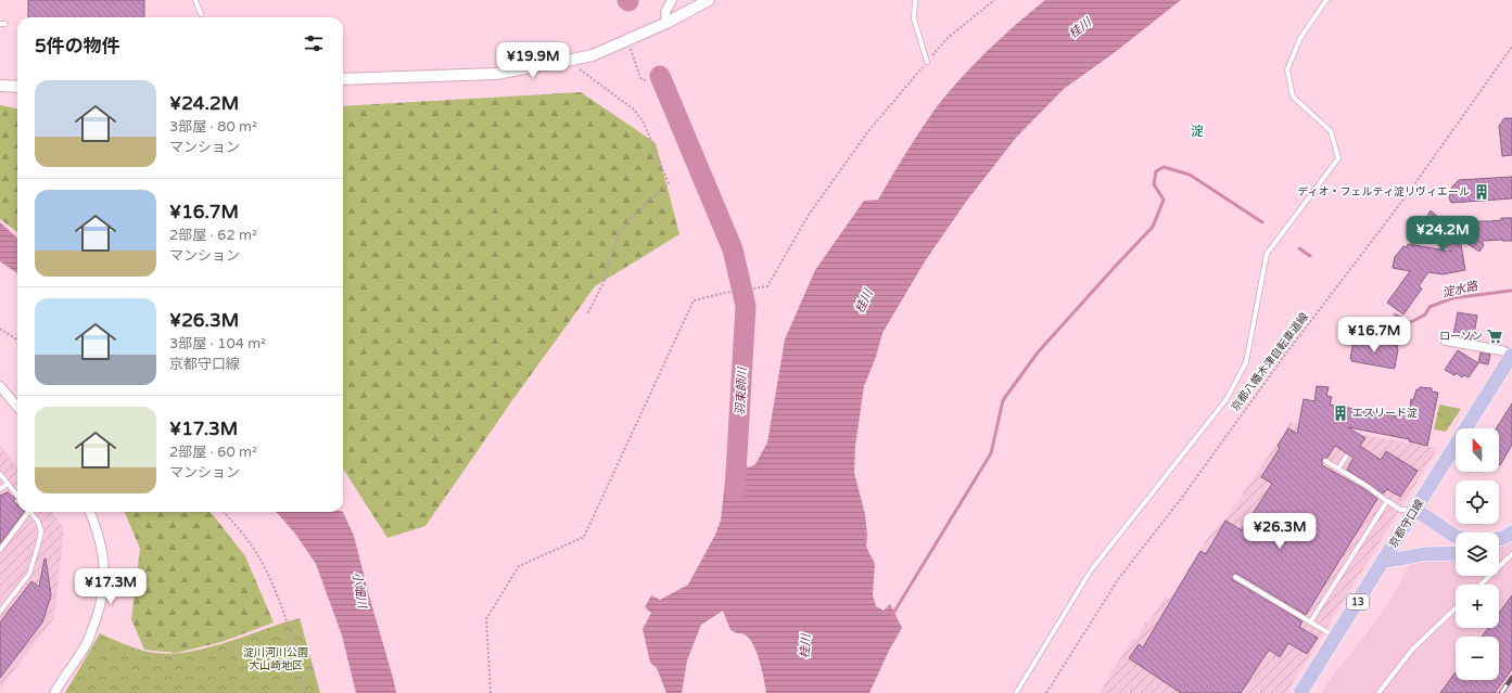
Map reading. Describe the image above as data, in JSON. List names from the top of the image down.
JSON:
{
  "streets": {
    "main road": ["京都守口線", "13"],
    "path": ["京都八幡木津自転車道線"]
  },
  "districts": ["淀"],
  "water": [
    "桂川",
    "淀水路",
    "羽束師川",
    "小畑川"
  ],
  "parks": ["淀川河川公園 大山崎地区"],
  "places": {
    "building": ["ディオ・フェルティ淀リヴィエール", "エスリード淀"],
    "supermarket": ["ローソン"]
  },
  "north": "top",
  "page": {
    "heading": "5件の物件",
    "price": [
      "¥19.9M",
      "¥24.2M",
      "¥16.7M",
      "¥26.3M",
      "¥17.3M"
    ],
    "list": [
      {
        "name": "¥24.2M",
        "note": "3部屋 · 80 m² · マンション"
      },
      {
        "name": "¥16.7M",
        "note": "2部屋 · 62 m² · マンション"
      },
      {
        "name": "¥26.3M",
        "note": "3部屋 · 104 m² · 京都守口線"
      },
      {
        "name": "¥17.3M",
        "note": "2部屋 · 60 m² · マンション"
      }
    ],
    "map_buttons": ["+", "−"]
  }
}
